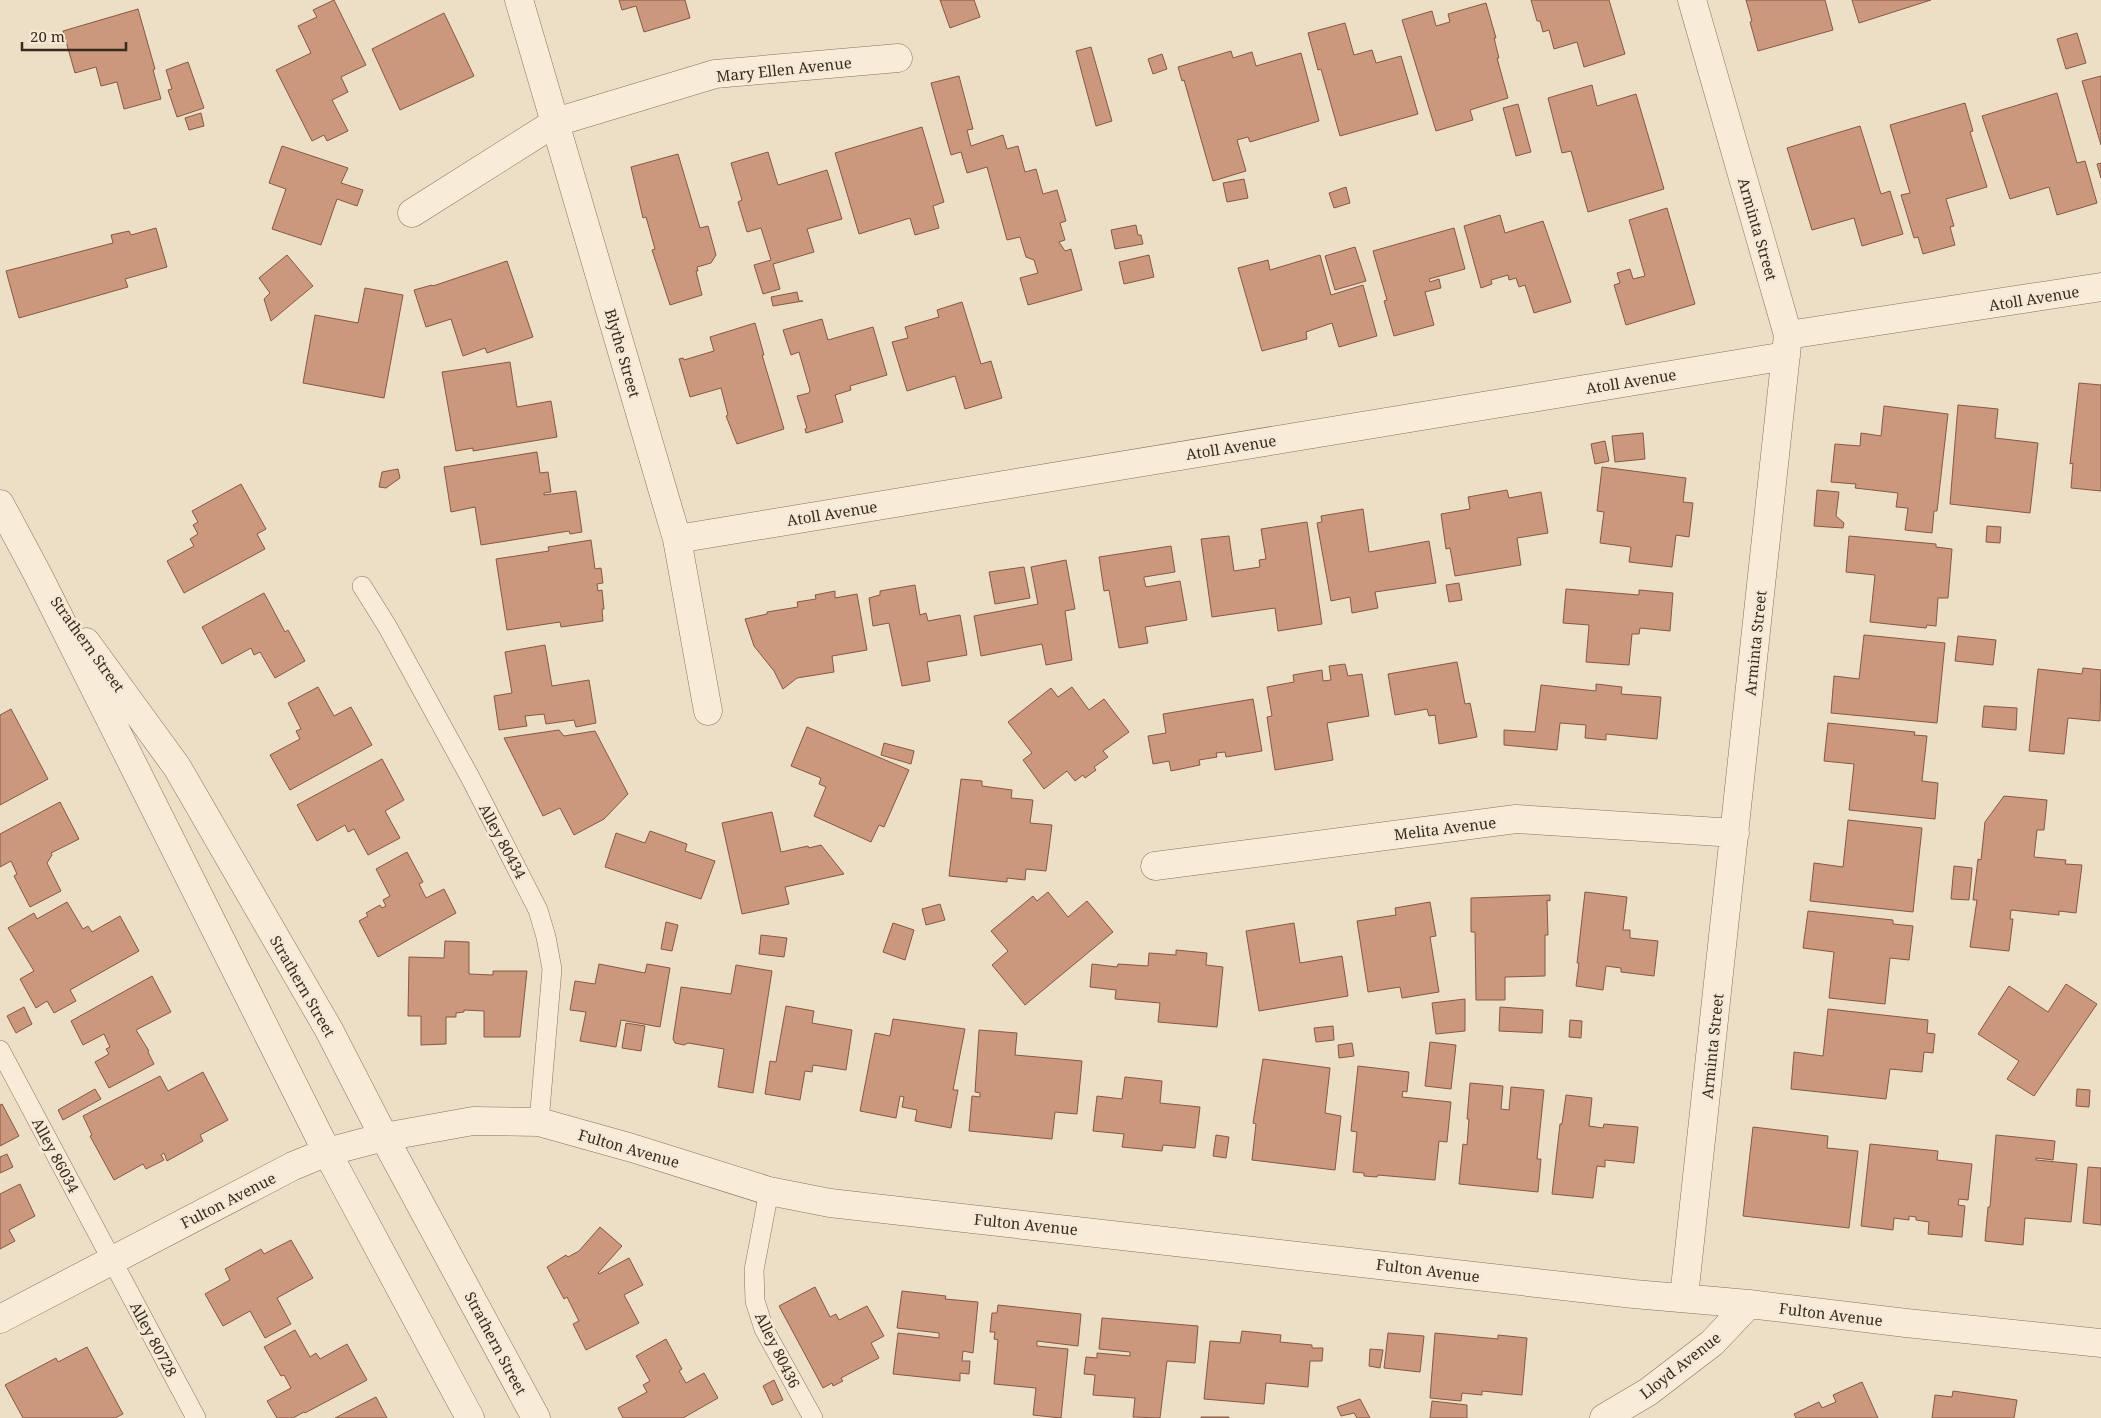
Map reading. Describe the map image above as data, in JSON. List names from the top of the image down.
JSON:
{
  "streets": {
    "street": [
      "Mary Ellen Avenue",
      "Arminta Street",
      "Atoll Avenue",
      "Blythe Street",
      "Strathern Street",
      "Melita Avenue",
      "Fulton Avenue",
      "Lloyd Avenue"
    ],
    "lane": [
      "Alley 80434",
      "Alley 86034",
      "Alley 80728",
      "Alley 80436"
    ]
  },
  "crossings": [
    ["Mary Ellen Avenue", "Blythe Street"],
    ["Arminta Street", "Atoll Avenue"],
    ["Arminta Street", "Melita Avenue"],
    ["Arminta Street", "Fulton Avenue"],
    ["Atoll Avenue", "Blythe Street"],
    ["Strathern Street", "Fulton Avenue"],
    ["Alley 80434", "Fulton Avenue"],
    ["Fulton Avenue", "Alley 86034"],
    ["Fulton Avenue", "Alley 80728"],
    ["Fulton Avenue", "Alley 80436"],
    ["Fulton Avenue", "Lloyd Avenue"],
    ["Alley 86034", "Alley 80728"]
  ],
  "scale_bar": "20 m"
}
